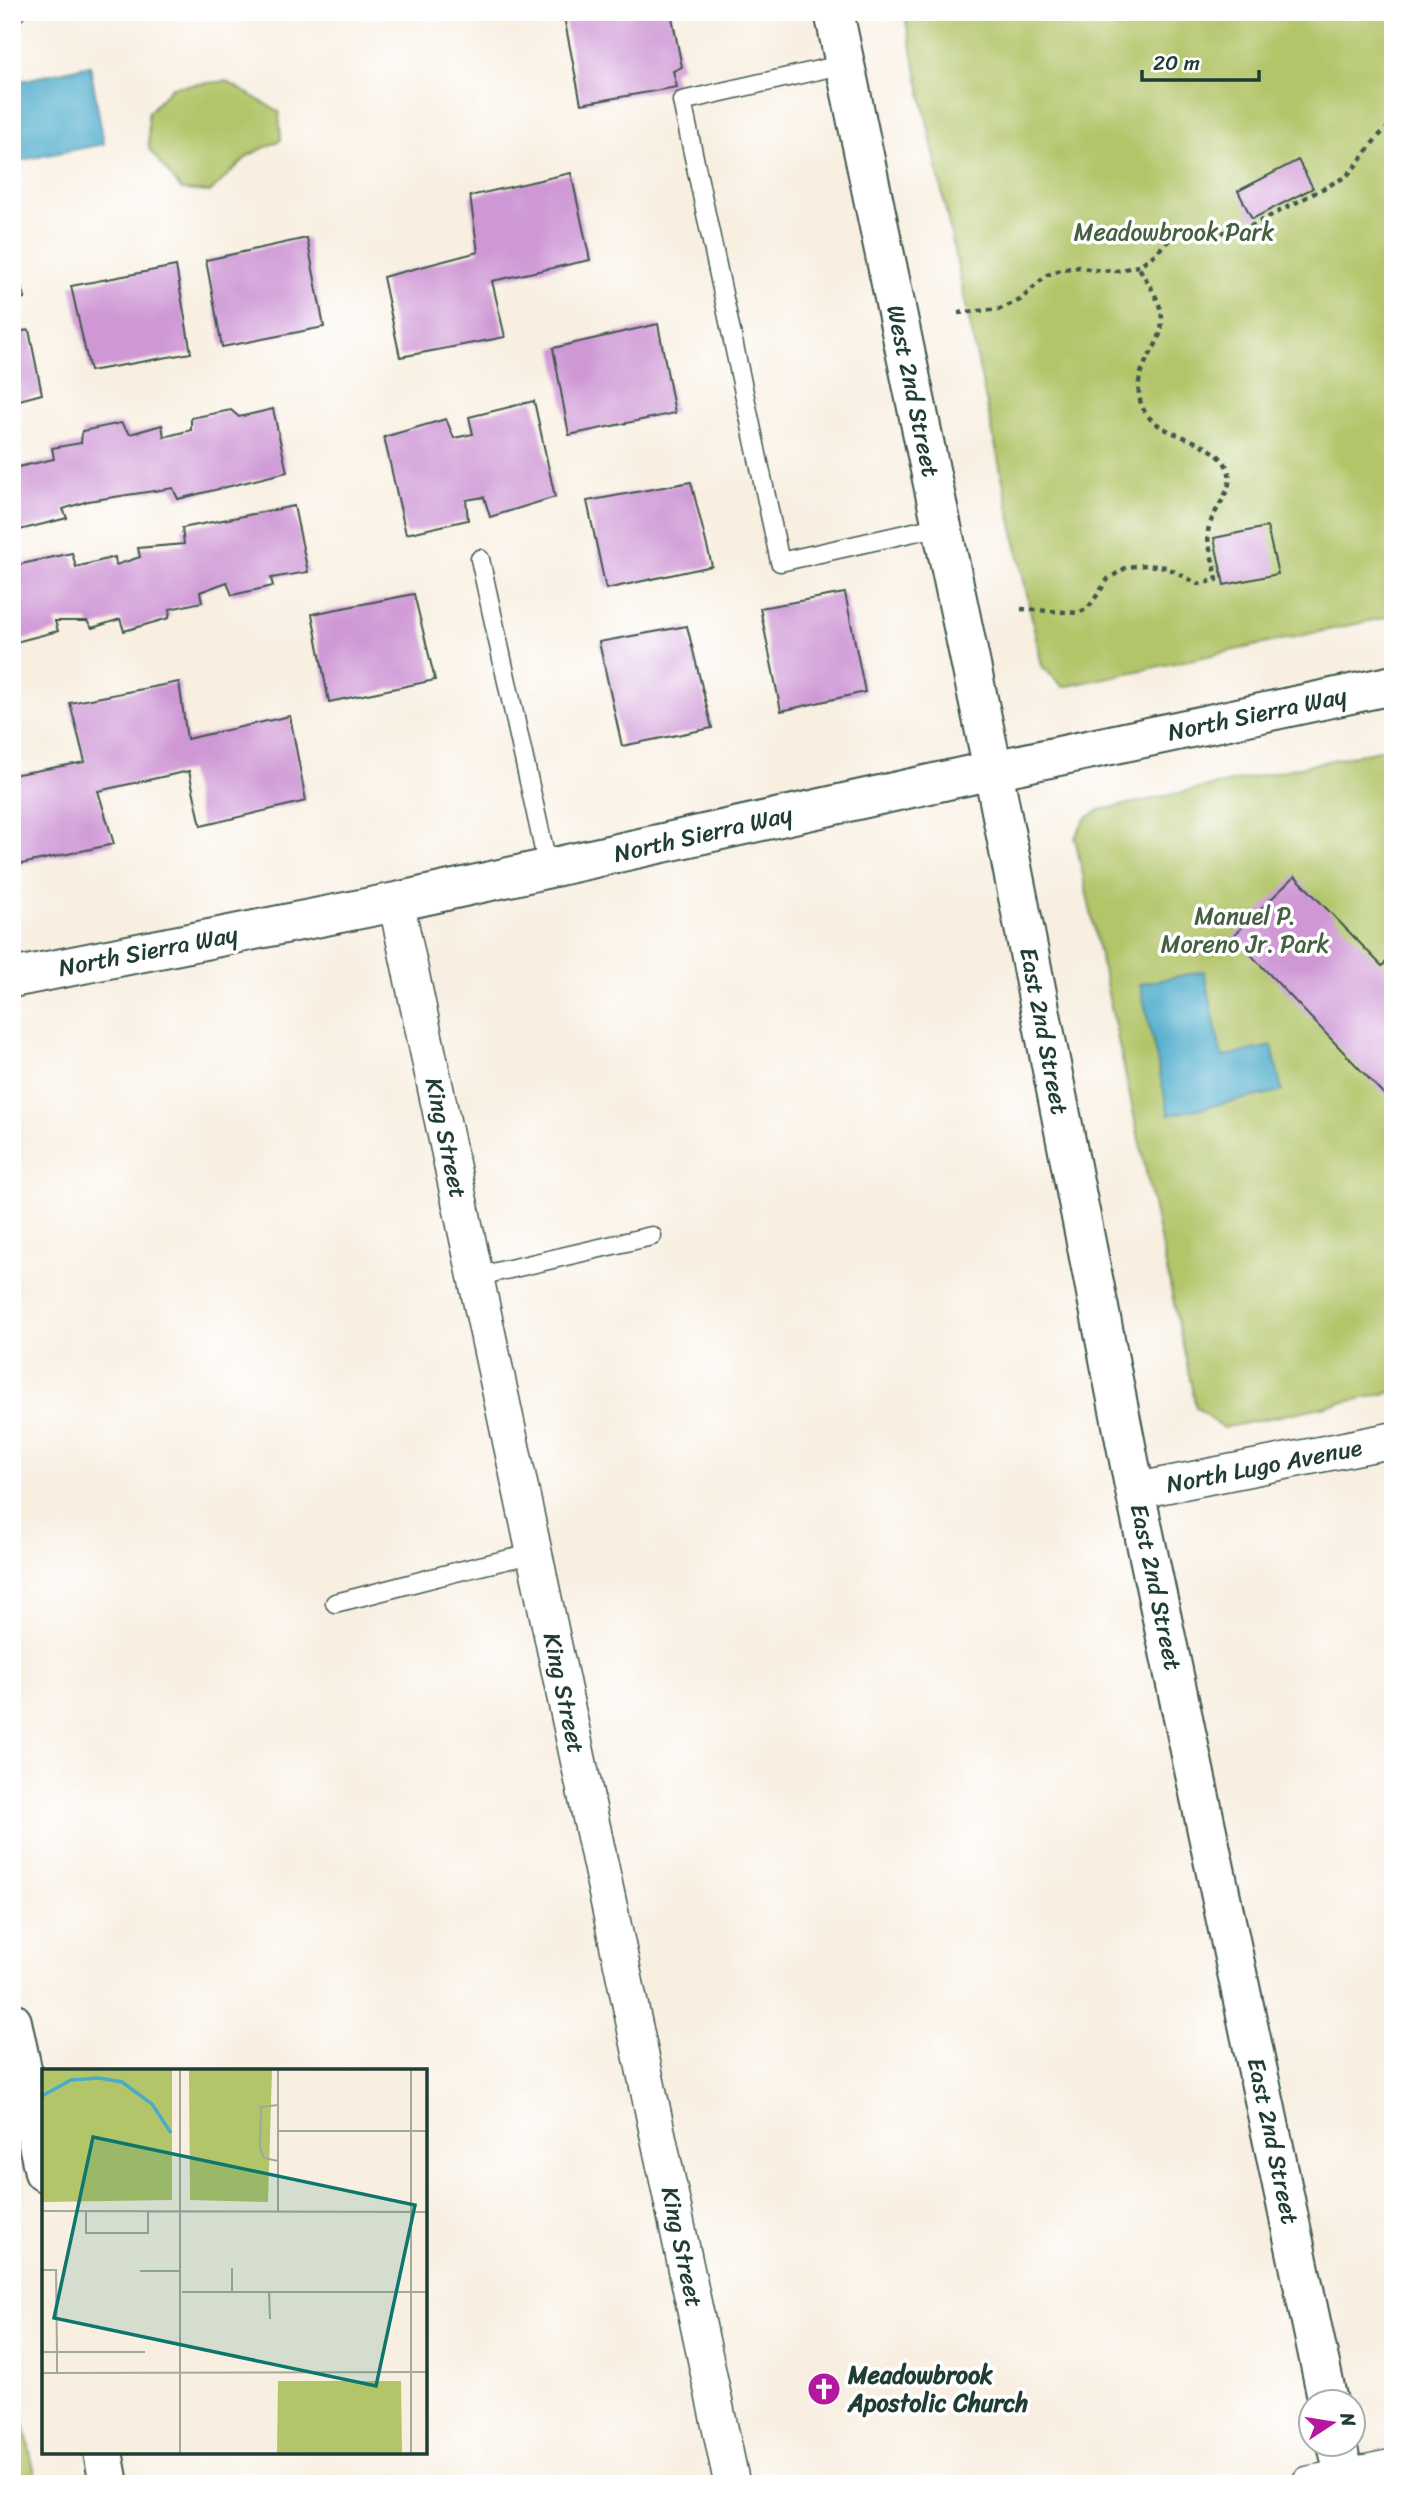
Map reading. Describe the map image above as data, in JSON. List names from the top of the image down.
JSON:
{
  "streets": {
    "street": [
      "West 2nd Street",
      "North Sierra Way",
      "East 2nd Street",
      "King Street",
      "North Lugo Avenue"
    ]
  },
  "crossings": [
    ["West 2nd Street", "North Sierra Way"],
    ["West 2nd Street", "East 2nd Street"],
    ["North Sierra Way", "East 2nd Street"],
    ["North Sierra Way", "King Street"],
    ["East 2nd Street", "North Lugo Avenue"]
  ],
  "parks": ["Meadowbrook Park", "Manuel P. Moreno Jr. Park"],
  "places": {
    "church": ["Meadowbrook Apostolic Church"]
  },
  "scale_bar": "20 m",
  "north": "right"
}
